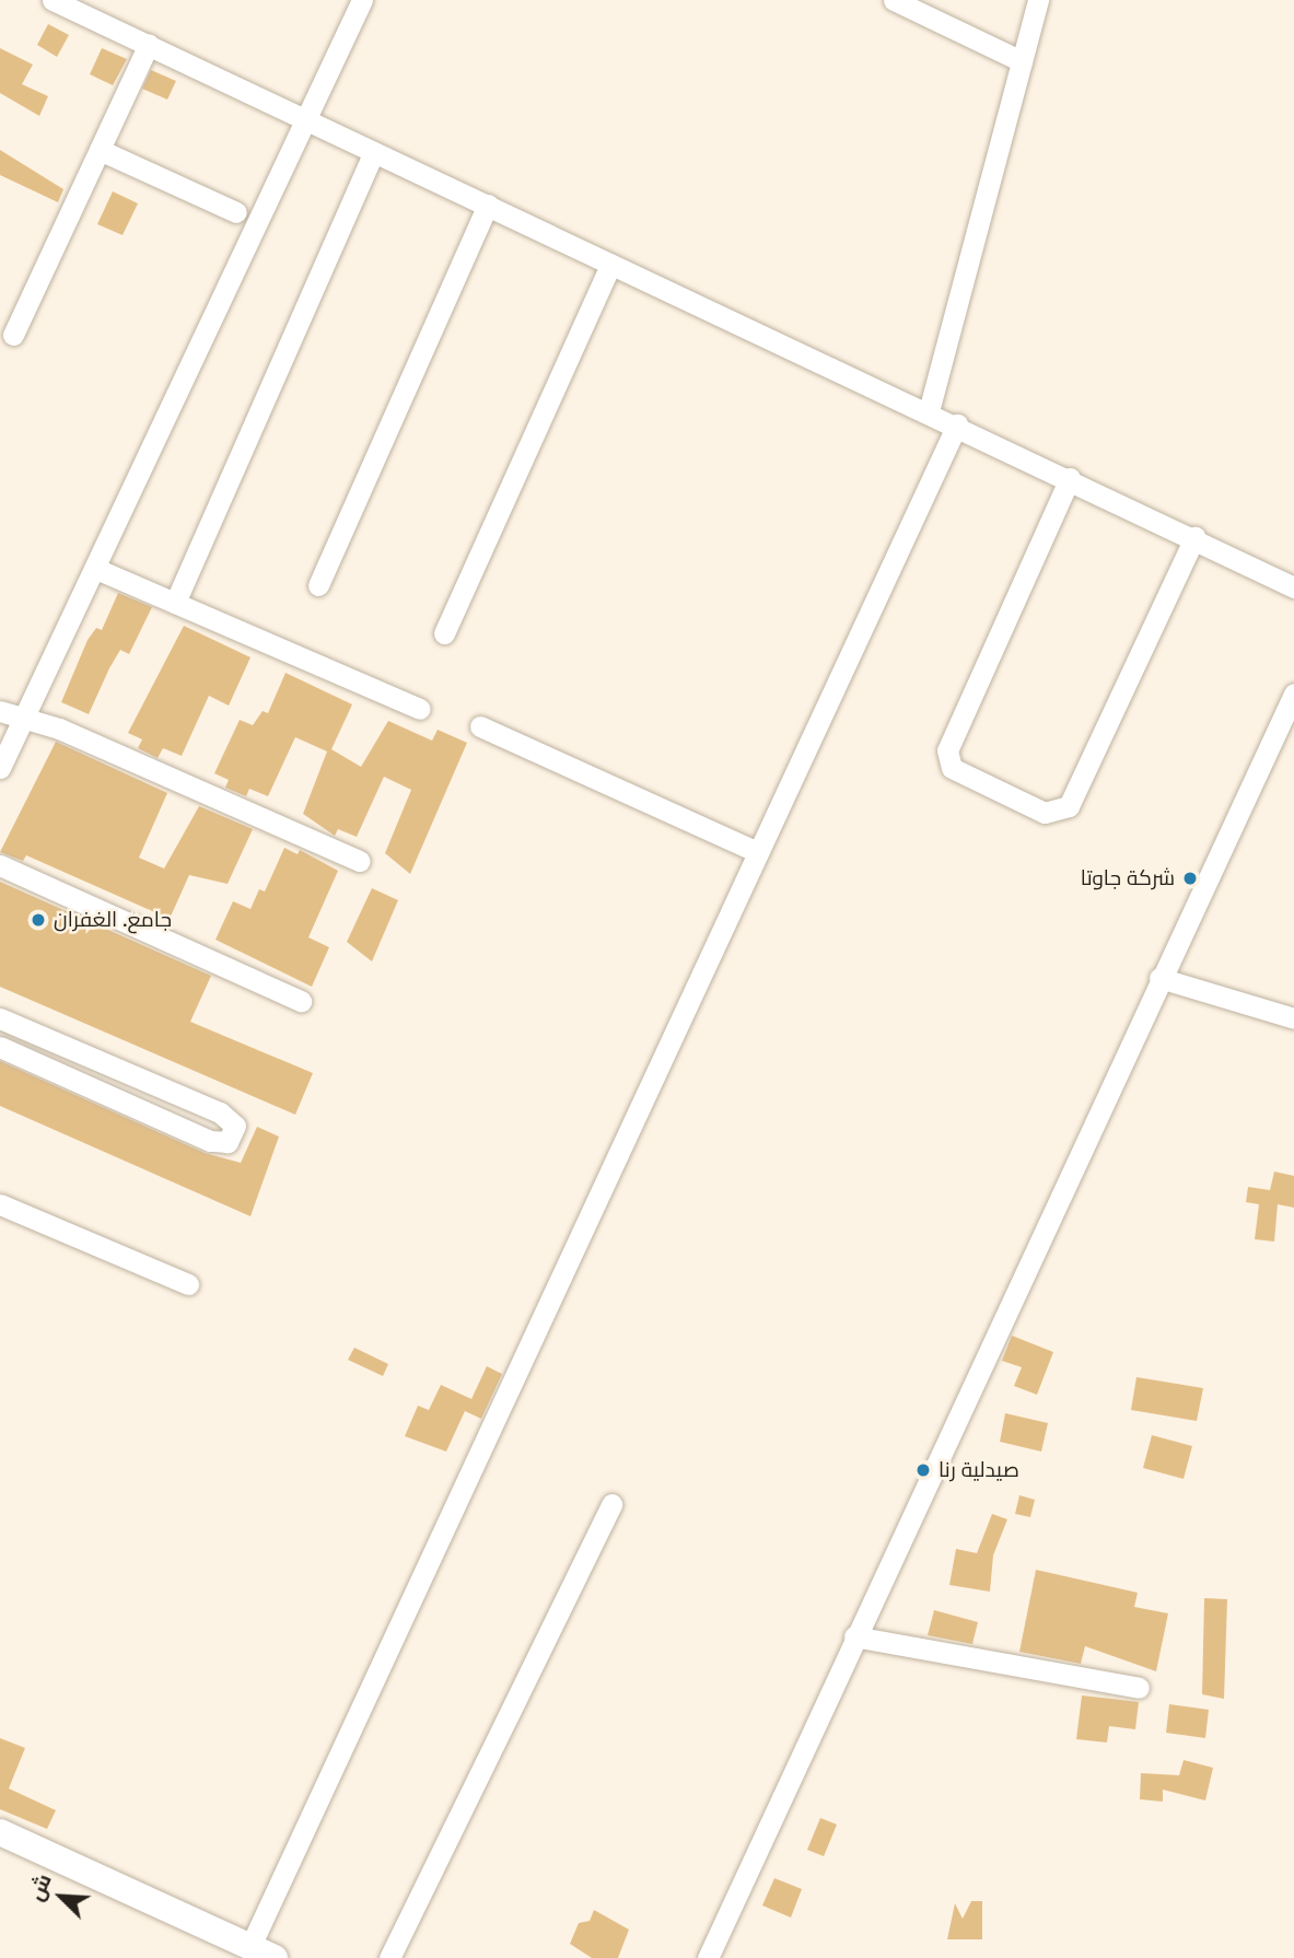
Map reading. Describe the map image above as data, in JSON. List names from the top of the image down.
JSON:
{
  "places": ["شركة جاوتا", "جامع. الغفران", "صيدلية رنا"],
  "north": "top left"
}
